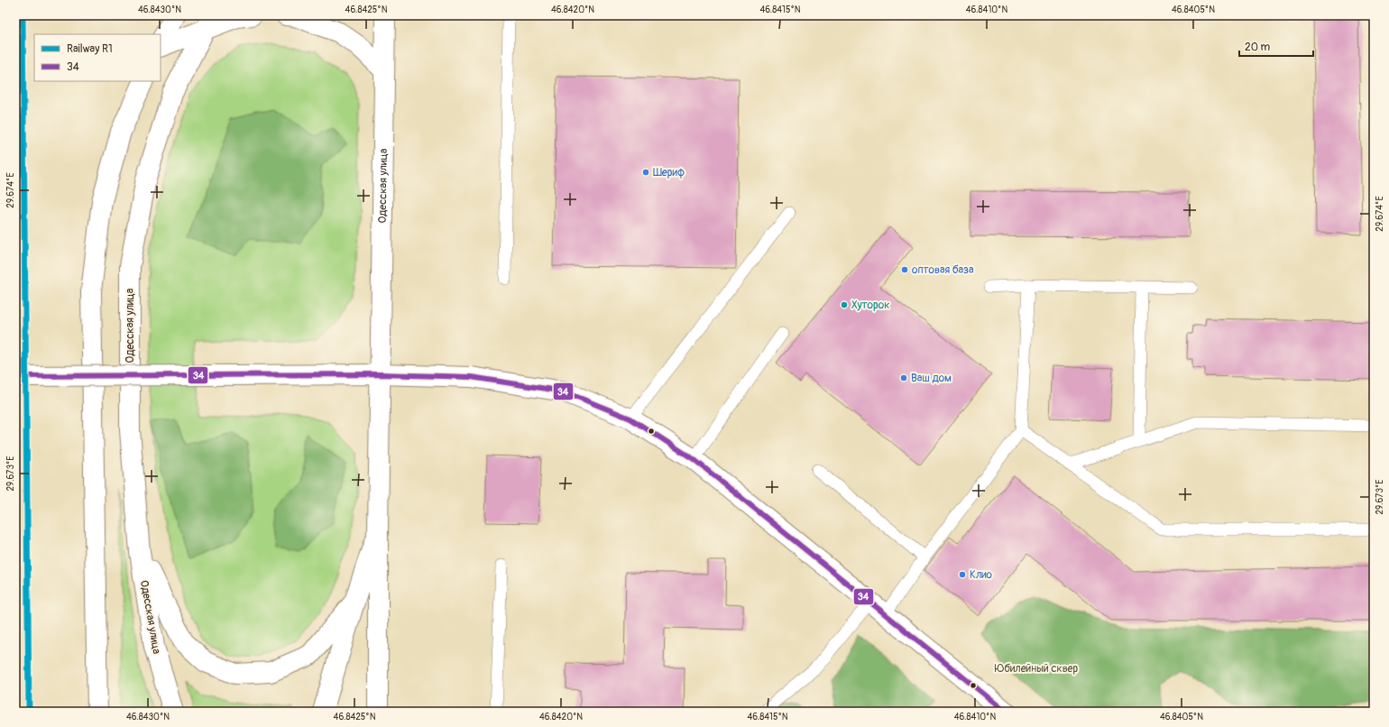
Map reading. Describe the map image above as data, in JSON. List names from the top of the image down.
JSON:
{
  "streets": {
    "main road": ["Одесская улица"]
  },
  "parks": ["Юбилейный сквер"],
  "places": [
    "Шериф",
    "оптовая база",
    "Хуторок",
    "Ваш дом",
    "Клио"
  ],
  "lines": ["rail line R1", "transit line 34"],
  "legend": ["Railway R1", "34"],
  "scale_bar": "20 m",
  "coordinates": [
    "46.8430°N",
    "46.8425°N",
    "46.8420°N",
    "46.8415°N",
    "46.8410°N",
    "46.8405°N",
    "29.674°E",
    "29.673°E"
  ]
}
